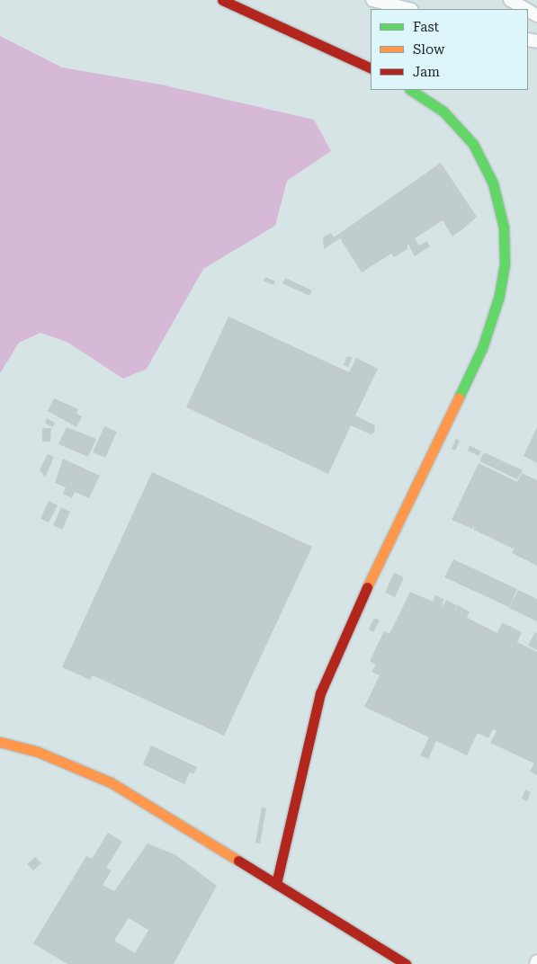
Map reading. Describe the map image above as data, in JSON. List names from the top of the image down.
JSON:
{
  "legend": ["Fast", "Slow", "Jam"]
}
